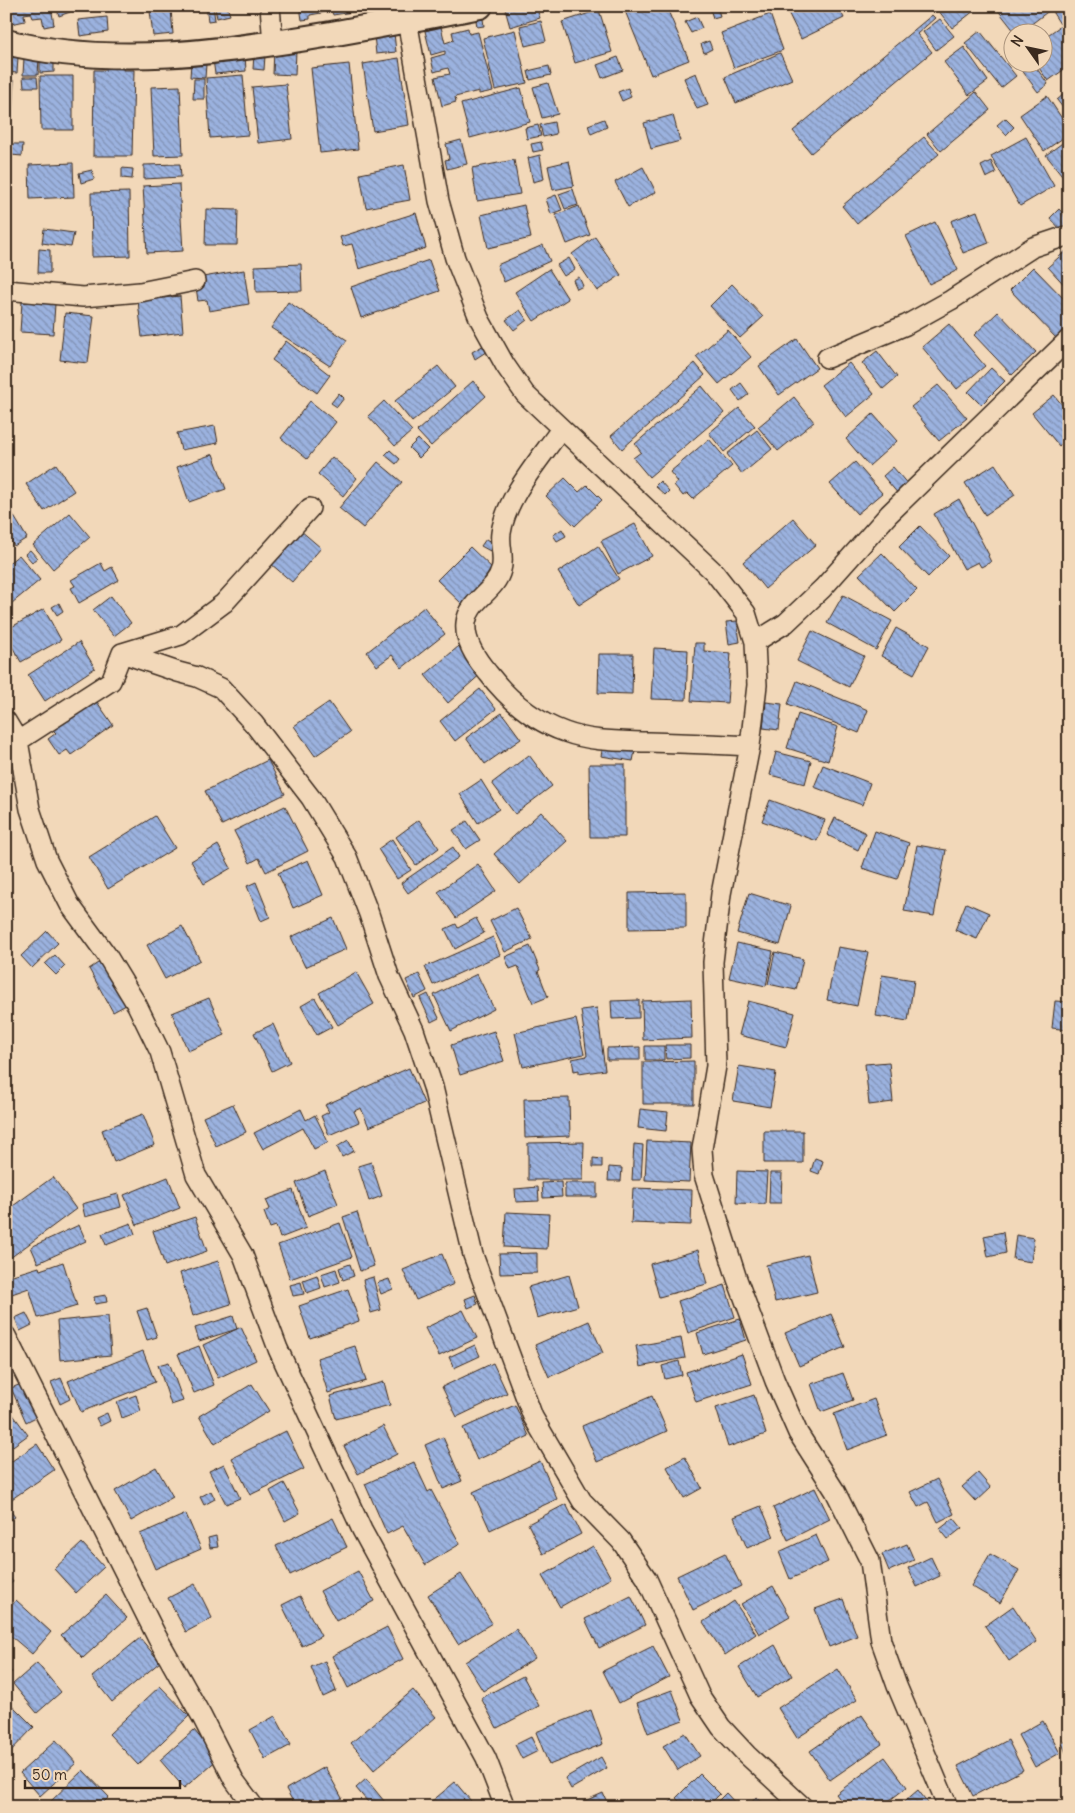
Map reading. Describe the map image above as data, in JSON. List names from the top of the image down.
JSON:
{
  "scale_bar": "50 m",
  "north": "top left"
}
